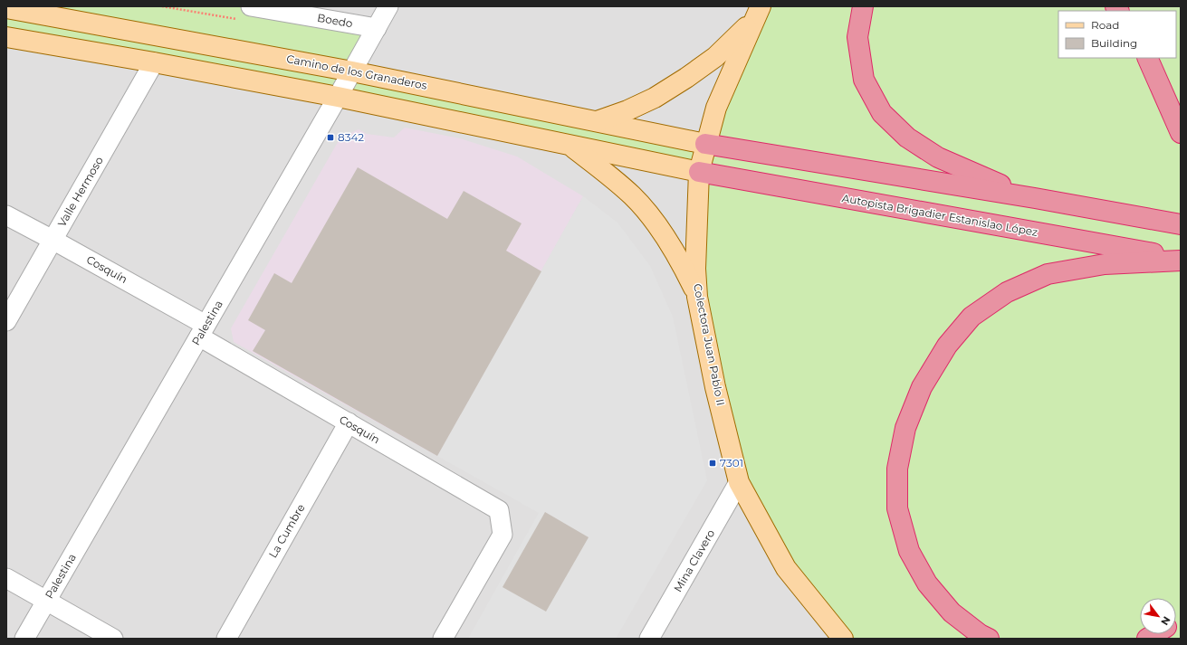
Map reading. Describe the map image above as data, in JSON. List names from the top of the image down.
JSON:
{
  "streets": {
    "highway": ["Autopista Brigadier Estanislao López"],
    "main road": ["Camino de los Granaderos", "Colectora Juan Pablo II"],
    "street": [
      "Boedo",
      "Valle Hermoso",
      "Cosquín",
      "Palestina",
      "La Cumbre",
      "Mina Clavero"
    ]
  },
  "crossings": [
    ["Boedo", "Palestina"],
    ["Camino de los Granaderos", "Palestina"],
    ["Camino de los Granaderos", "Colectora Juan Pablo II"],
    ["Valle Hermoso", "Cosquín"],
    ["Autopista Brigadier Estanislao López", "Colectora Juan Pablo II"],
    ["Cosquín", "Palestina"],
    ["Cosquín", "La Cumbre"],
    ["Colectora Juan Pablo II", "Mina Clavero"]
  ],
  "places": {
    "transit": ["8342", "7301"]
  },
  "legend": ["Road", "Building"],
  "north": "bottom right"
}
